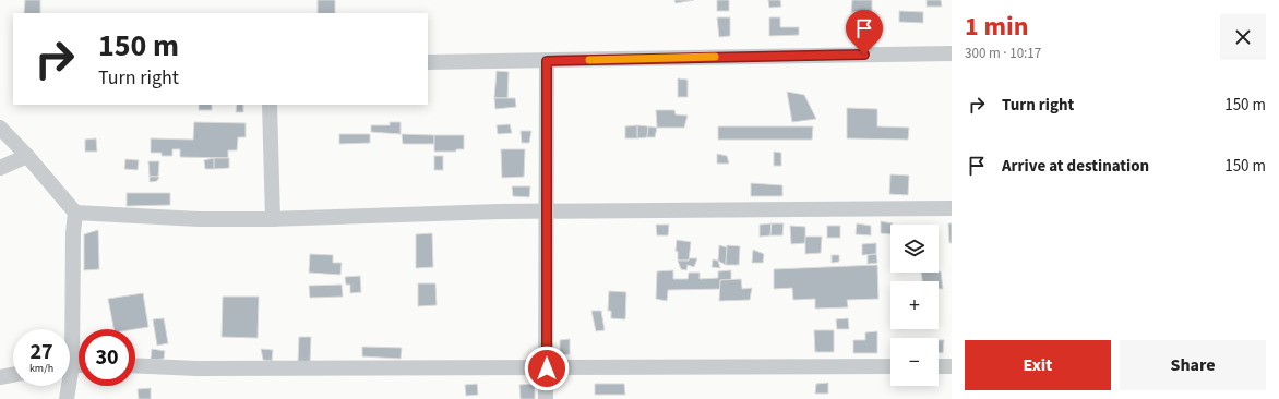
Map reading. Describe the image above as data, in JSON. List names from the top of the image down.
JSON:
{
  "page": {
    "heading": ["1 min", "300 m · 10:17"],
    "turn": ["150 m", "Turn right"],
    "list": [
      {
        "name": "Turn right",
        "value": "150 m"
      },
      {
        "name": "Arrive at destination",
        "value": "150 m"
      }
    ],
    "map_buttons": ["+", "−"],
    "speed": "27 km/h",
    "limit": "30",
    "buttons": ["Exit", "Share"]
  }
}
